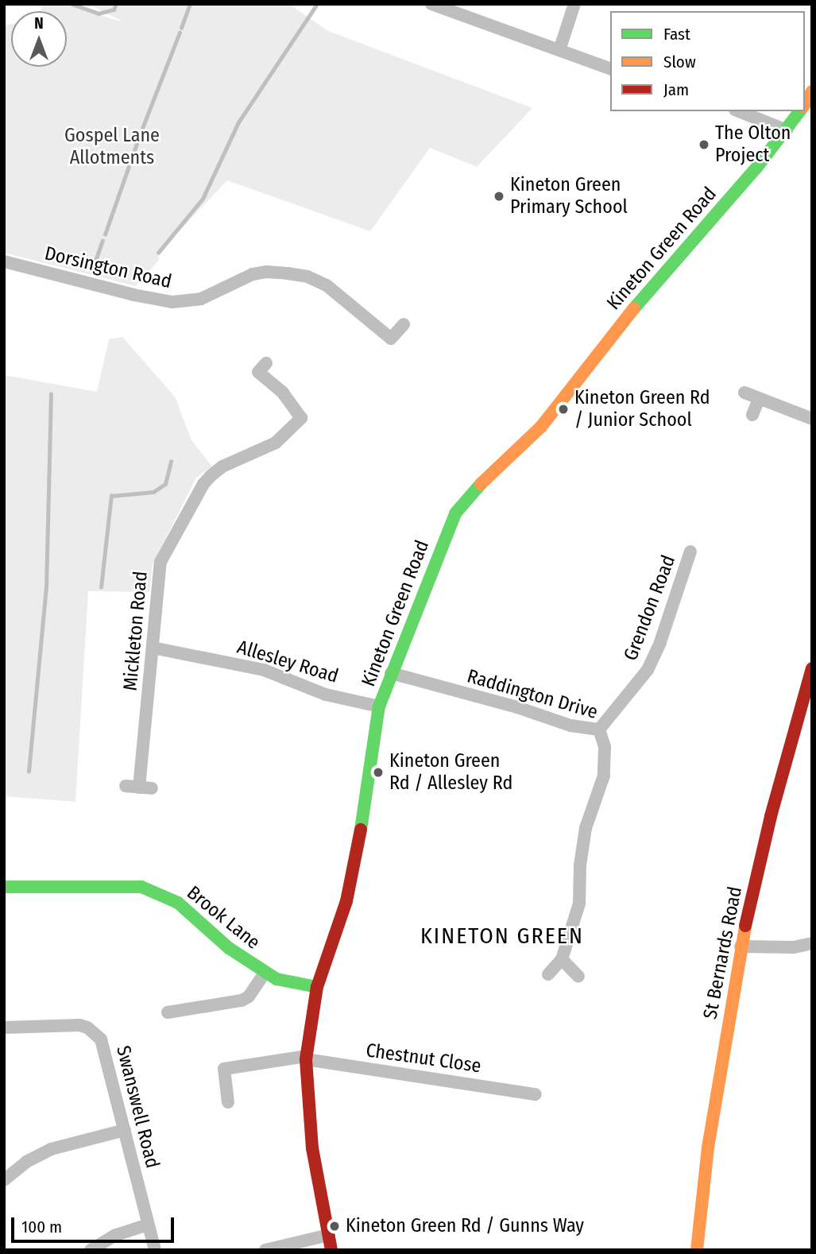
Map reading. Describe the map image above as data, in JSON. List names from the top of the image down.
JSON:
{
  "streets": {
    "street": [
      "Kineton Green Road",
      "Dorsington Road",
      "Grendon Road",
      "Mickleton Road",
      "Allesley Road",
      "Raddington Drive",
      "Brook Lane",
      "St Bernards Road",
      "Chestnut Close",
      "Swanswell Road"
    ]
  },
  "crossings": [
    ["Kineton Green Road", "Allesley Road"],
    ["Kineton Green Road", "Raddington Drive"],
    ["Kineton Green Road", "Brook Lane"],
    ["Kineton Green Road", "Chestnut Close"],
    ["Grendon Road", "Raddington Drive"],
    ["Mickleton Road", "Allesley Road"]
  ],
  "districts": ["KINETON GREEN"],
  "parks": ["Gospel Lane Allotments"],
  "places": [
    "The Olton Project",
    "Kineton Green Primary School",
    "Kineton Green Rd / Junior School",
    "Kineton Green Rd / Allesley Rd",
    "Kineton Green Rd / Gunns Way"
  ],
  "legend": ["Fast", "Slow", "Jam"],
  "scale_bar": "100 m",
  "north": "top"
}
